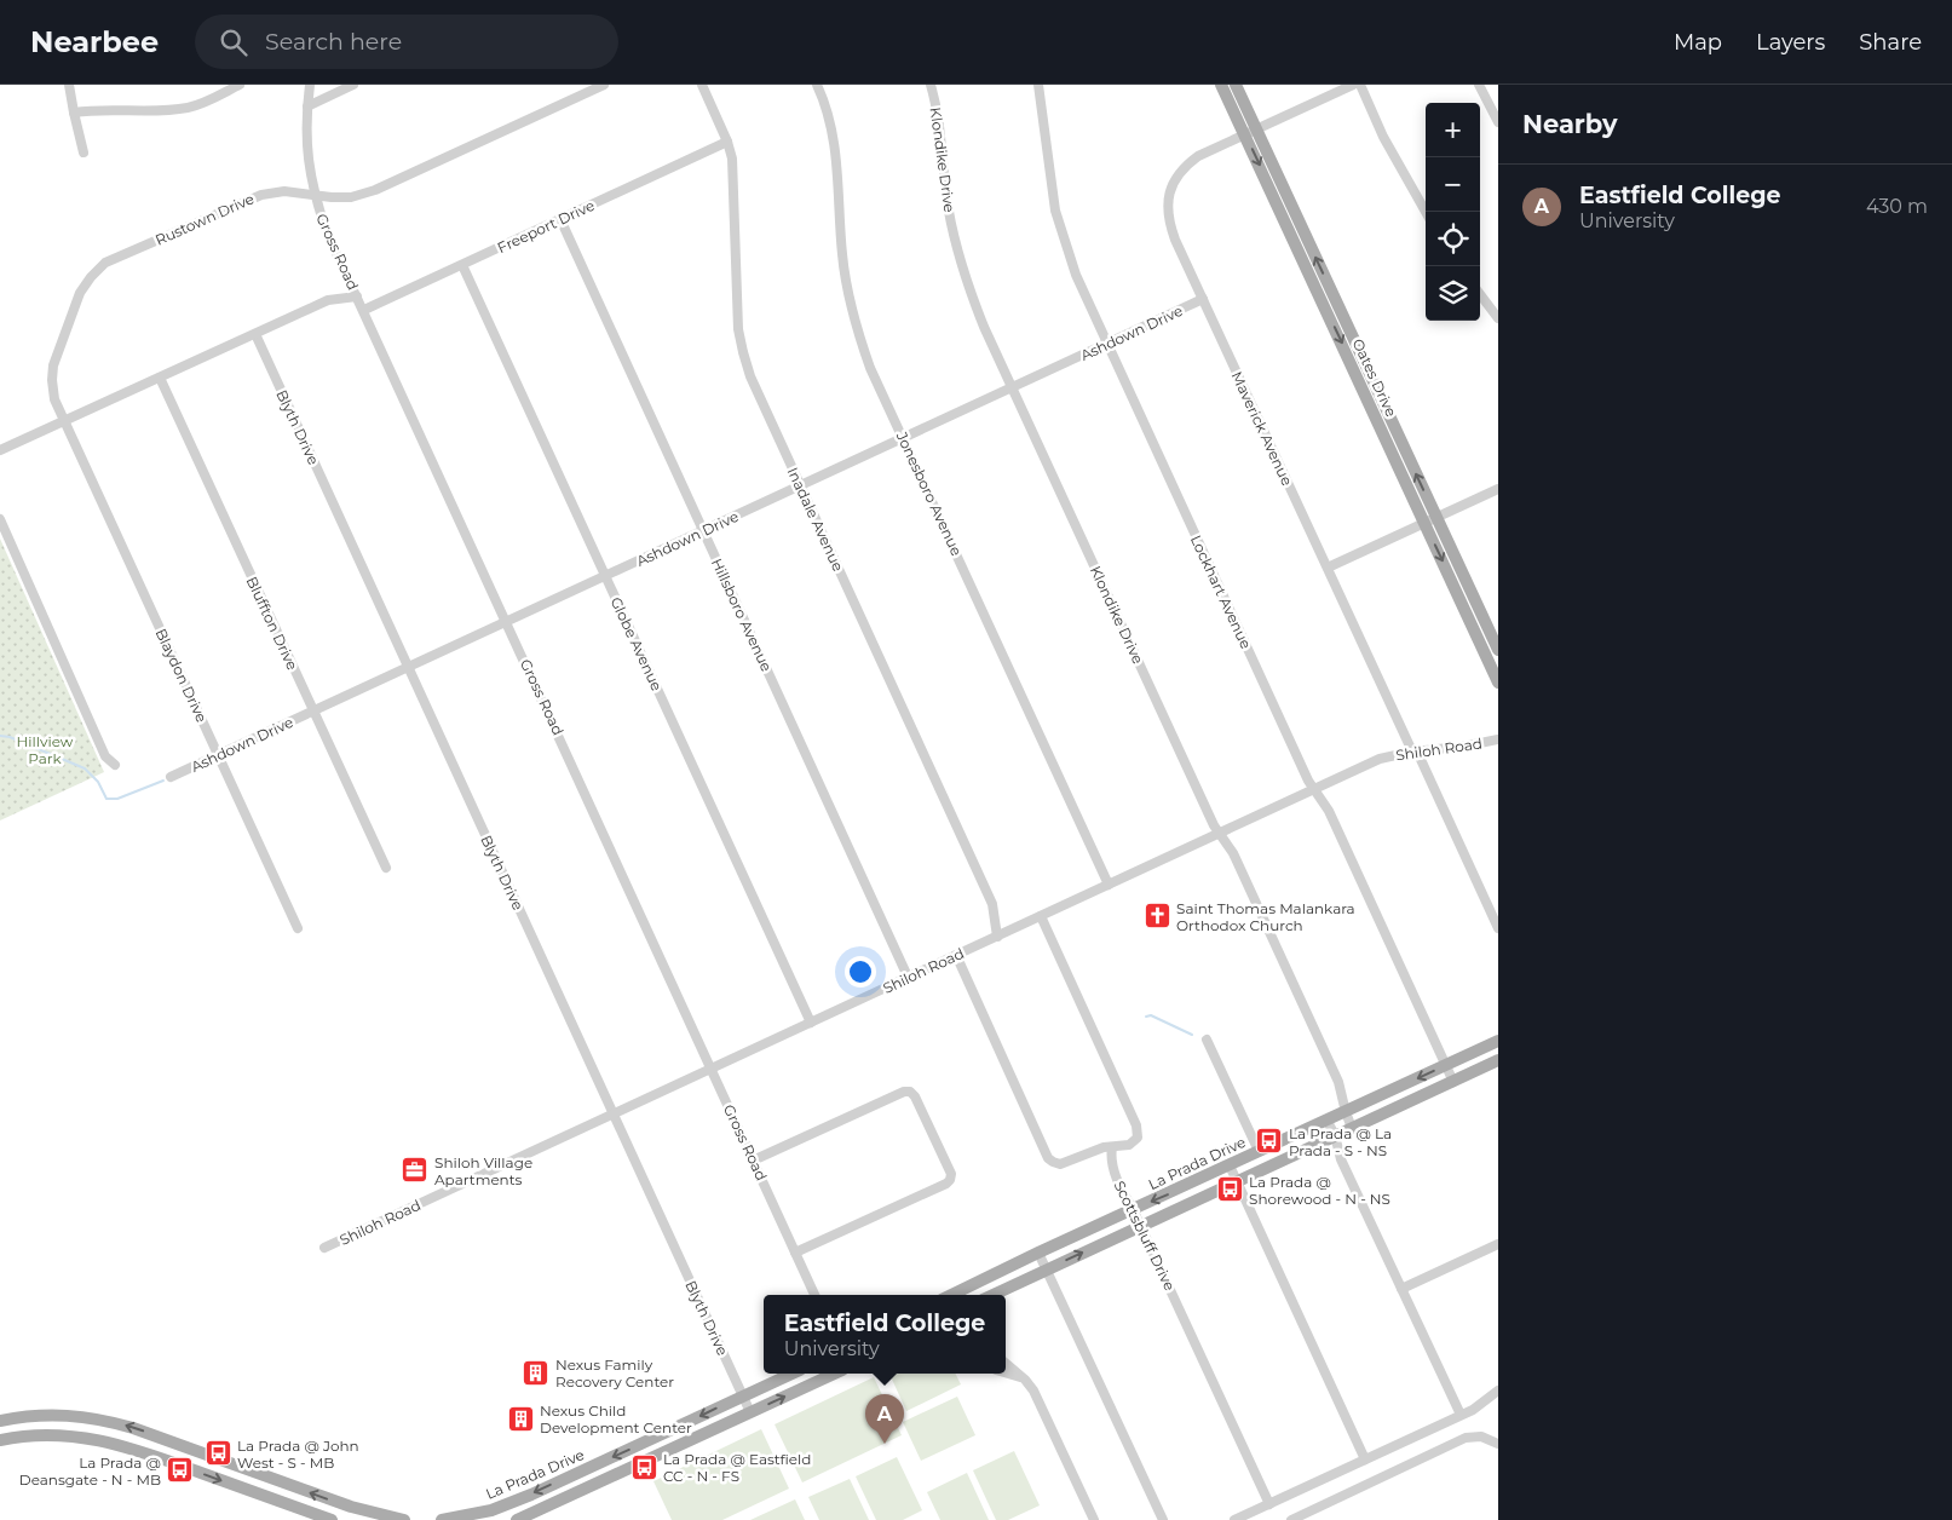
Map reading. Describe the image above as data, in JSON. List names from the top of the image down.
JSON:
{
  "streets": {
    "main road": ["Oates Drive", "La Prada Drive"],
    "street": [
      "Klondike Drive",
      "Rustown Drive",
      "Freeport Drive",
      "Gross Road",
      "Ashdown Drive",
      "Blyth Drive",
      "Maverick Avenue",
      "Jonesboro Avenue",
      "Inadale Avenue",
      "Lockhart Avenue",
      "Hillsboro Avenue",
      "Bluffton Drive",
      "Globe Avenue",
      "Blaydon Drive",
      "Shiloh Road",
      "Scottsbluff Drive"
    ]
  },
  "crossings": [
    ["Klondike Drive", "Ashdown Drive"],
    ["Klondike Drive", "Shiloh Road"],
    ["Klondike Drive", "La Prada Drive"],
    ["Rustown Drive", "Gross Road"],
    ["Rustown Drive", "Blaydon Drive"],
    ["Freeport Drive", "Gross Road"],
    ["Freeport Drive", "Inadale Avenue"],
    ["Freeport Drive", "Hillsboro Avenue"],
    ["Freeport Drive", "Globe Avenue"],
    ["Gross Road", "Ashdown Drive"],
    ["Gross Road", "Shiloh Road"],
    ["Ashdown Drive", "Blyth Drive"],
    ["Ashdown Drive", "Maverick Avenue"],
    ["Ashdown Drive", "Jonesboro Avenue"],
    ["Ashdown Drive", "Inadale Avenue"],
    ["Ashdown Drive", "Lockhart Avenue"],
    ["Ashdown Drive", "Hillsboro Avenue"],
    ["Ashdown Drive", "Bluffton Drive"],
    ["Ashdown Drive", "Globe Avenue"],
    ["Ashdown Drive", "Blaydon Drive"],
    ["Oates Drive", "Maverick Avenue"],
    ["Blyth Drive", "Shiloh Road"],
    ["Blyth Drive", "La Prada Drive"],
    ["Maverick Avenue", "Shiloh Road"],
    ["Jonesboro Avenue", "Shiloh Road"],
    ["Inadale Avenue", "Shiloh Road"],
    ["Lockhart Avenue", "Shiloh Road"],
    ["Lockhart Avenue", "La Prada Drive"],
    ["Hillsboro Avenue", "Shiloh Road"],
    ["Globe Avenue", "Shiloh Road"],
    ["La Prada Drive", "Scottsbluff Drive"]
  ],
  "parks": ["Hillview Park"],
  "places": {
    "church": ["Saint Thomas Malankara Orthodox Church"],
    "bus stop": [
      "La Prada @ La Prada - S - NS",
      "La Prada @ Shorewood - N - NS",
      "La Prada @ John West - S - MB",
      "La Prada @ Eastfield CC - N - FS",
      "La Prada @ Deansgate - N - MB"
    ],
    "office": ["Shiloh Village Apartments"],
    "building": ["Nexus Family Recovery Center", "Nexus Child Development Center"]
  },
  "page": {
    "header": "Nearbee",
    "search": "Search here",
    "nav": ["Map", "Layers", "Share"],
    "heading": "Nearby",
    "map_buttons": ["+", "−"],
    "list": [
      {
        "mark": "A",
        "name": "Eastfield College",
        "note": "University",
        "value": "430 m"
      }
    ],
    "popup": ["Eastfield College", "University"],
    "pins": "A"
  }
}
